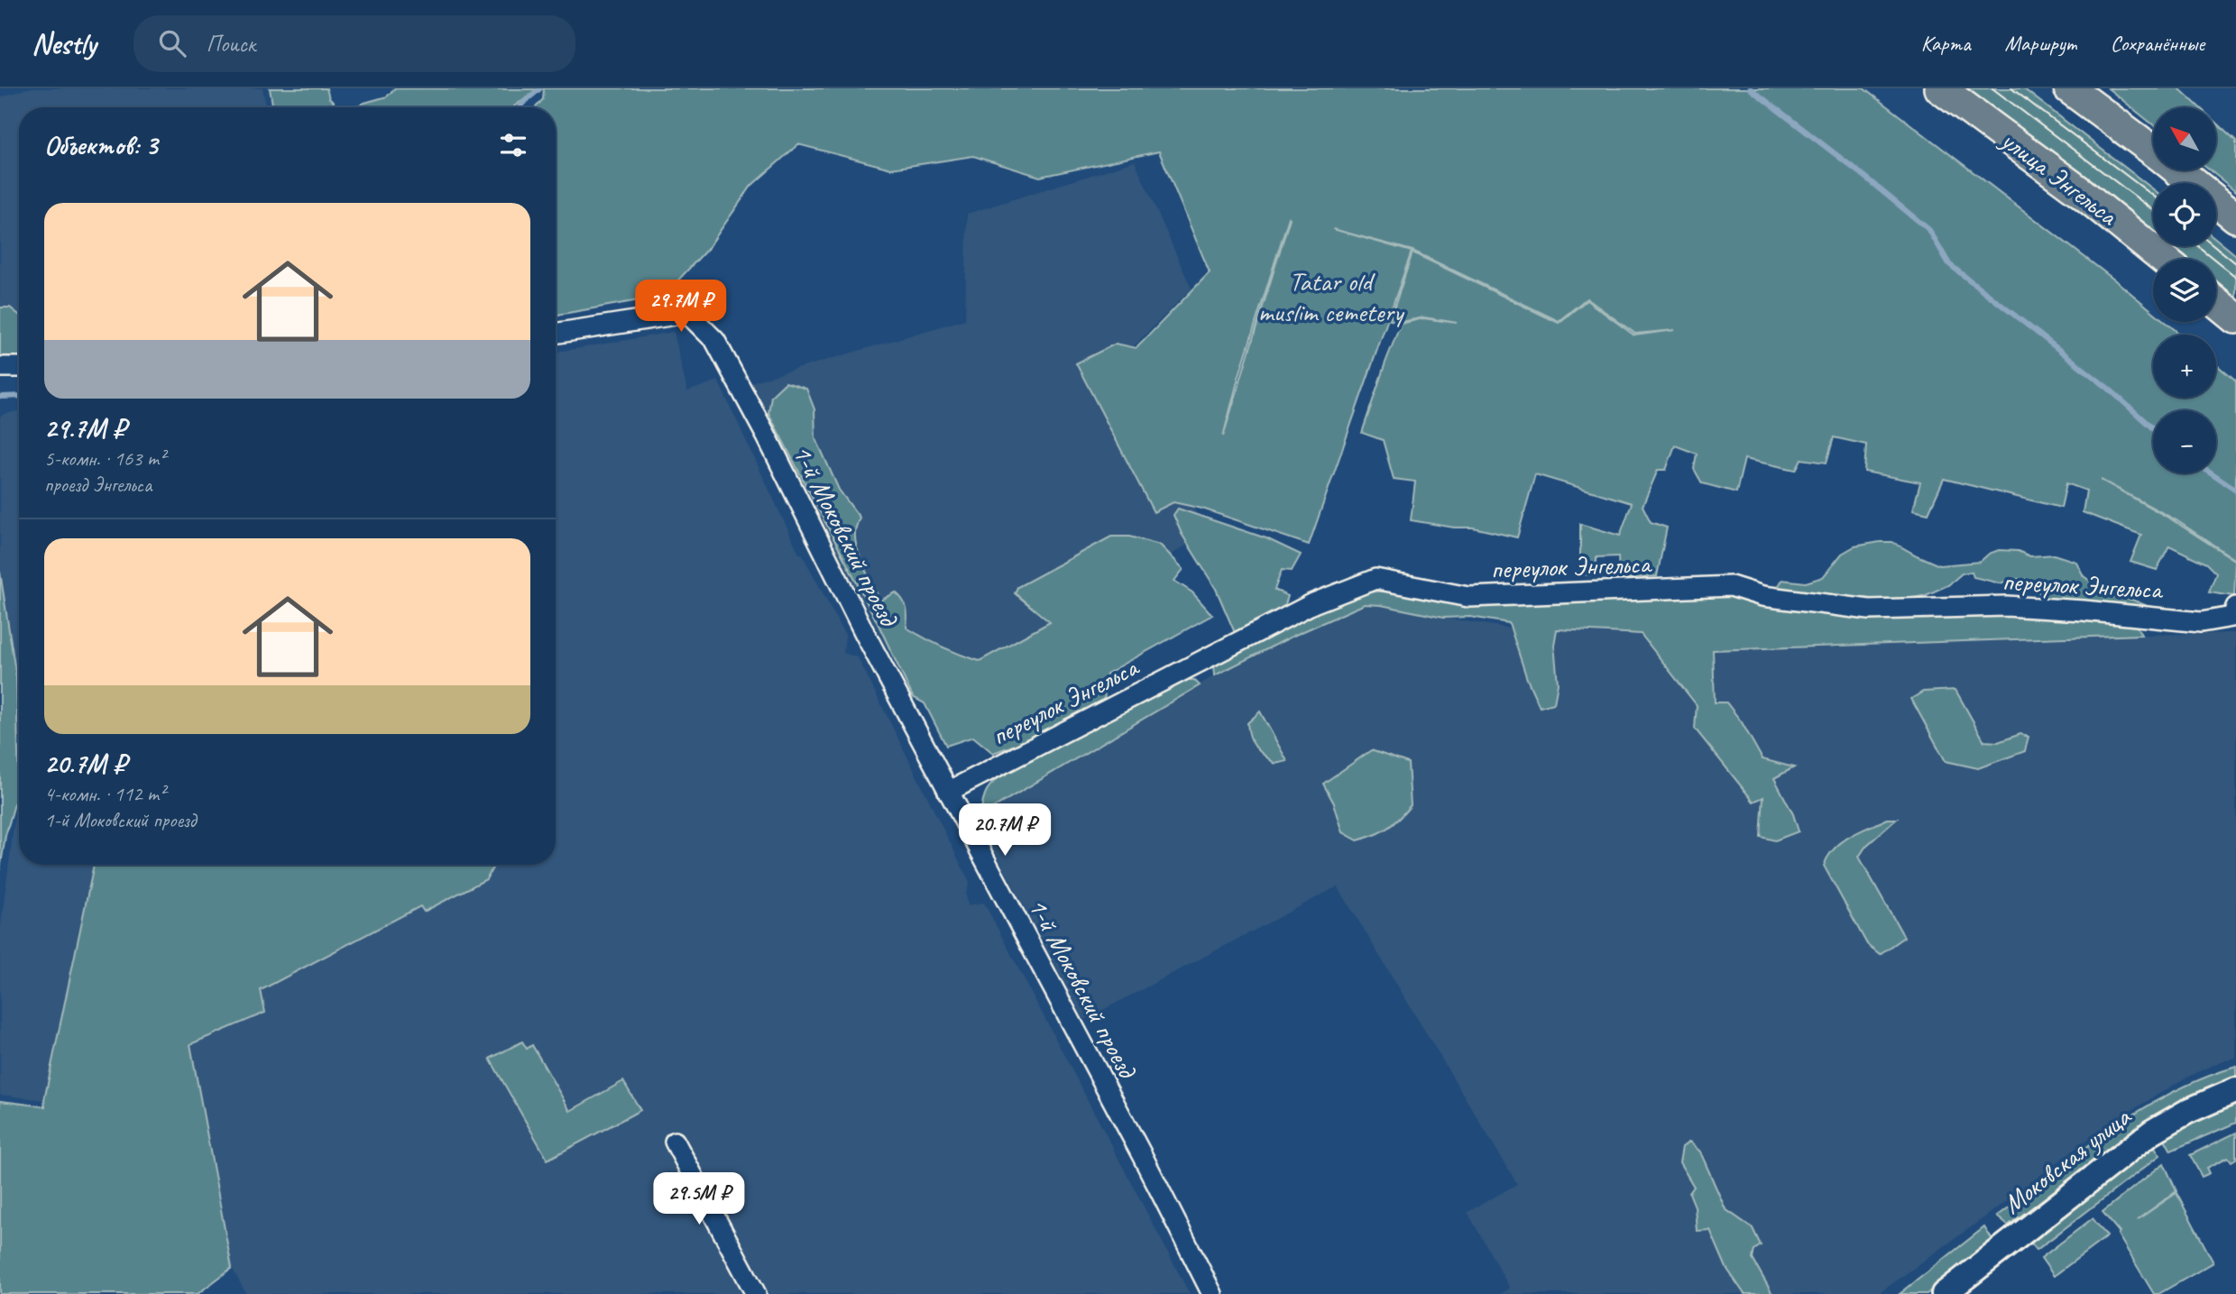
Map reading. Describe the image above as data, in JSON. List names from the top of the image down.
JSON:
{
  "streets": {
    "main road": ["улица Энгельса"],
    "street": ["1-й Моковский проезд", "переулок Энгельса", "Моковская улица"]
  },
  "crossings": [
    ["1-й Моковский проезд", "переулок Энгельса"]
  ],
  "parks": ["Tatar old muslim cemetery"],
  "north": "top left",
  "page": {
    "header": "Nestly",
    "search": "Поиск",
    "nav": ["Карта", "Маршрут", "Сохранённые"],
    "map_buttons": ["+", "−"],
    "heading": "Объектов: 3",
    "list": [
      {
        "name": "29.7M ₽",
        "note": "5-комн. · 163 m² · проезд Энгельса"
      },
      {
        "name": "20.7M ₽",
        "note": "4-комн. · 112 m² · 1-й Моковский проезд"
      }
    ],
    "price": ["29.7M ₽", "20.7M ₽", "29.5M ₽"]
  }
}
